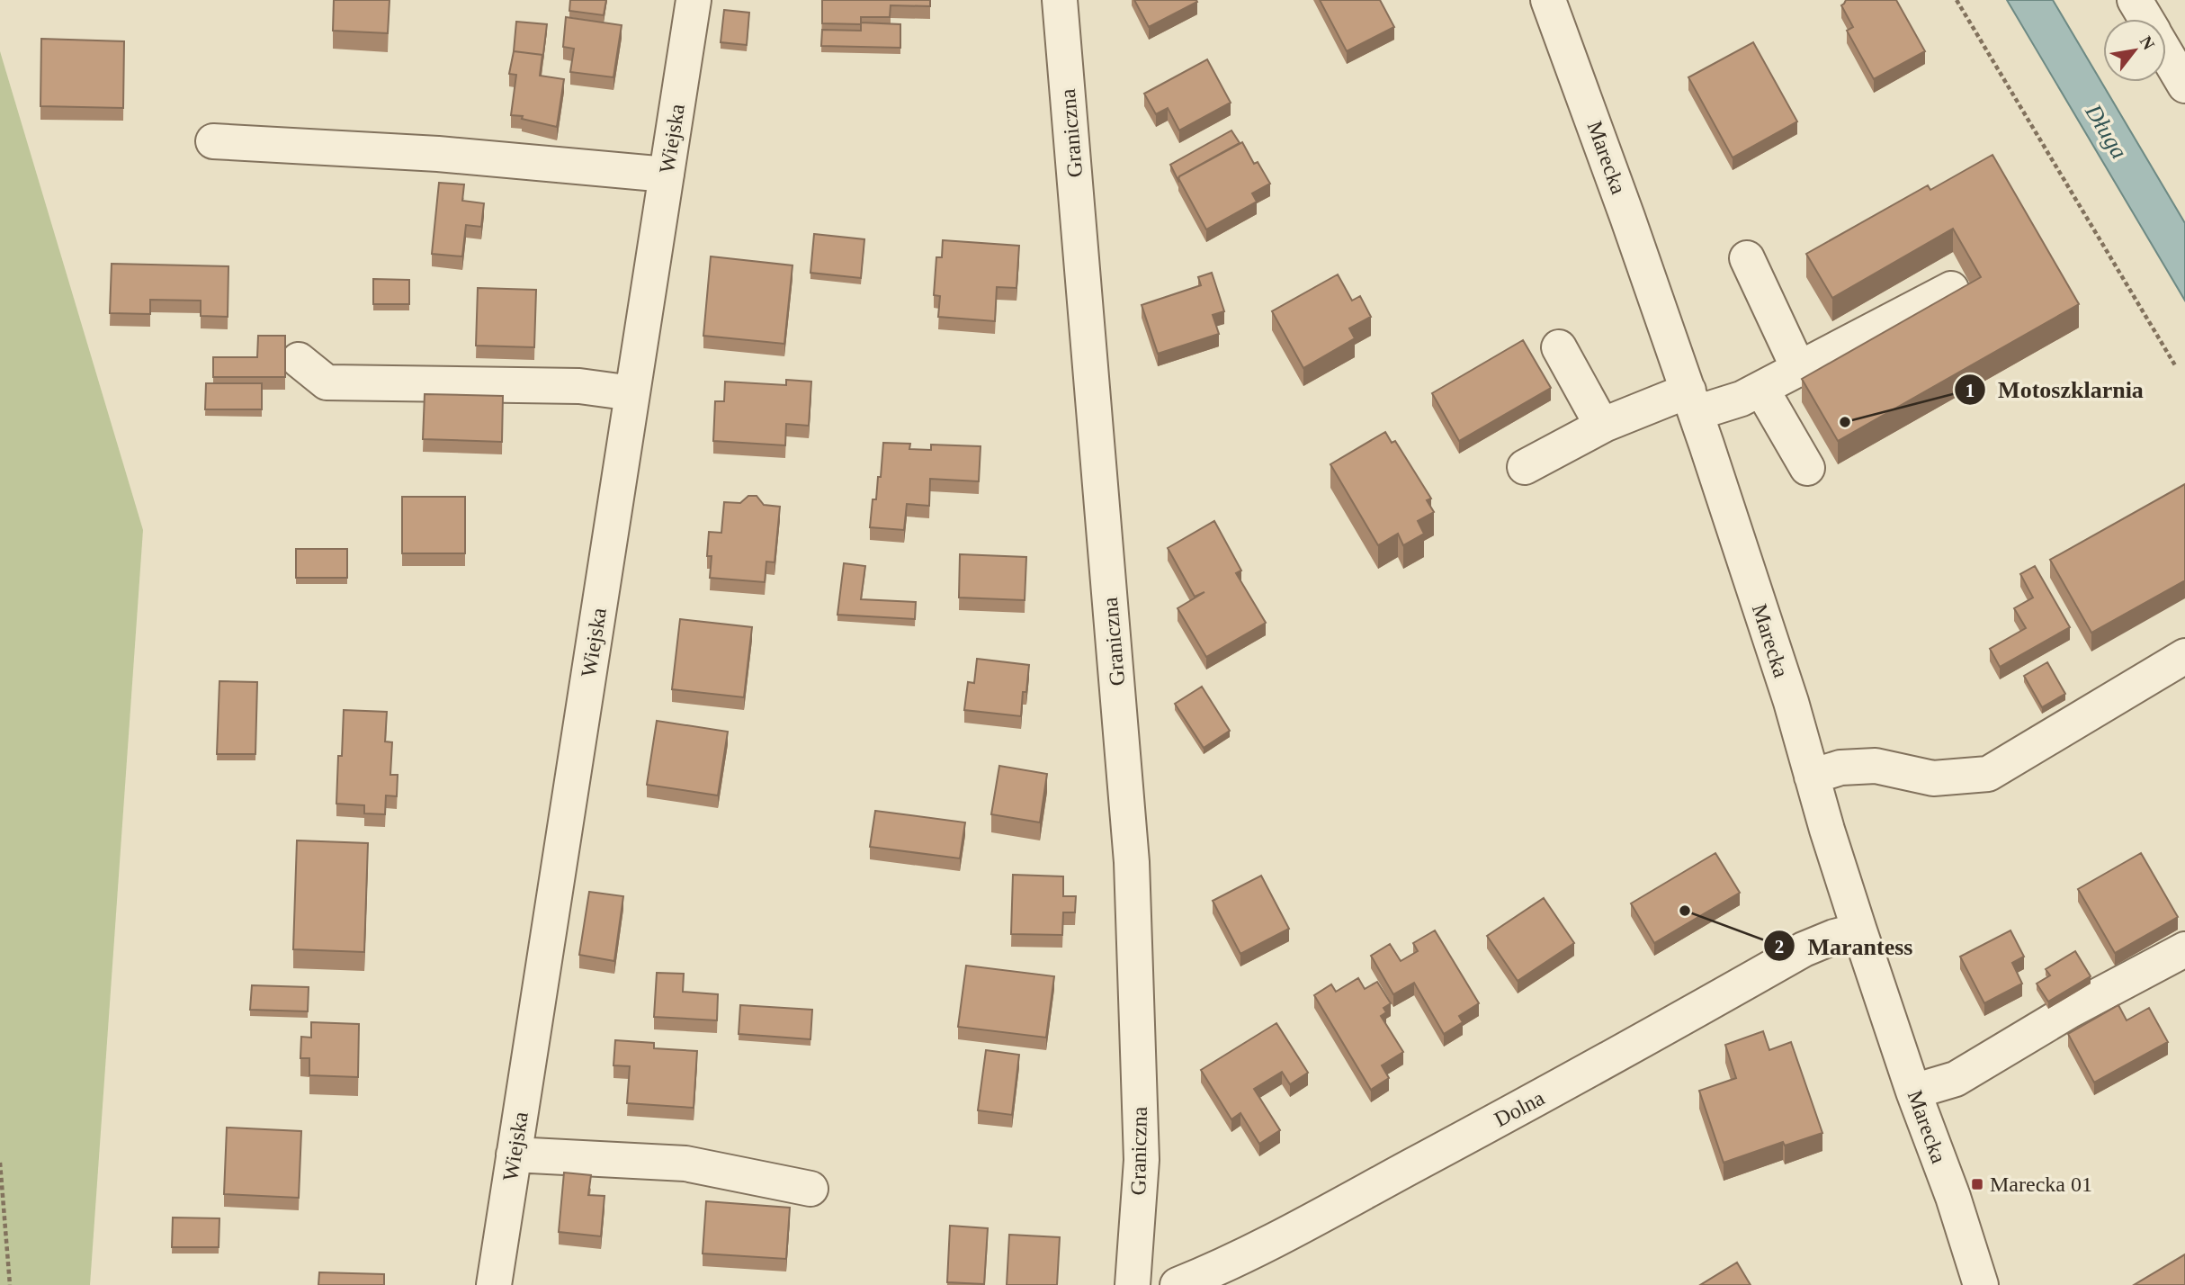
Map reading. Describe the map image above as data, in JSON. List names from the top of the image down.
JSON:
{
  "streets": {
    "street": [
      "Graniczna",
      "Wiejska",
      "Marecka",
      "Dolna"
    ]
  },
  "crossings": [
    ["Marecka", "Dolna"]
  ],
  "water": ["Długa"],
  "places": {
    "other": ["Motoszklarnia", "Marantess"],
    "transit": ["Marecka 01"]
  },
  "north": "top right"
}
